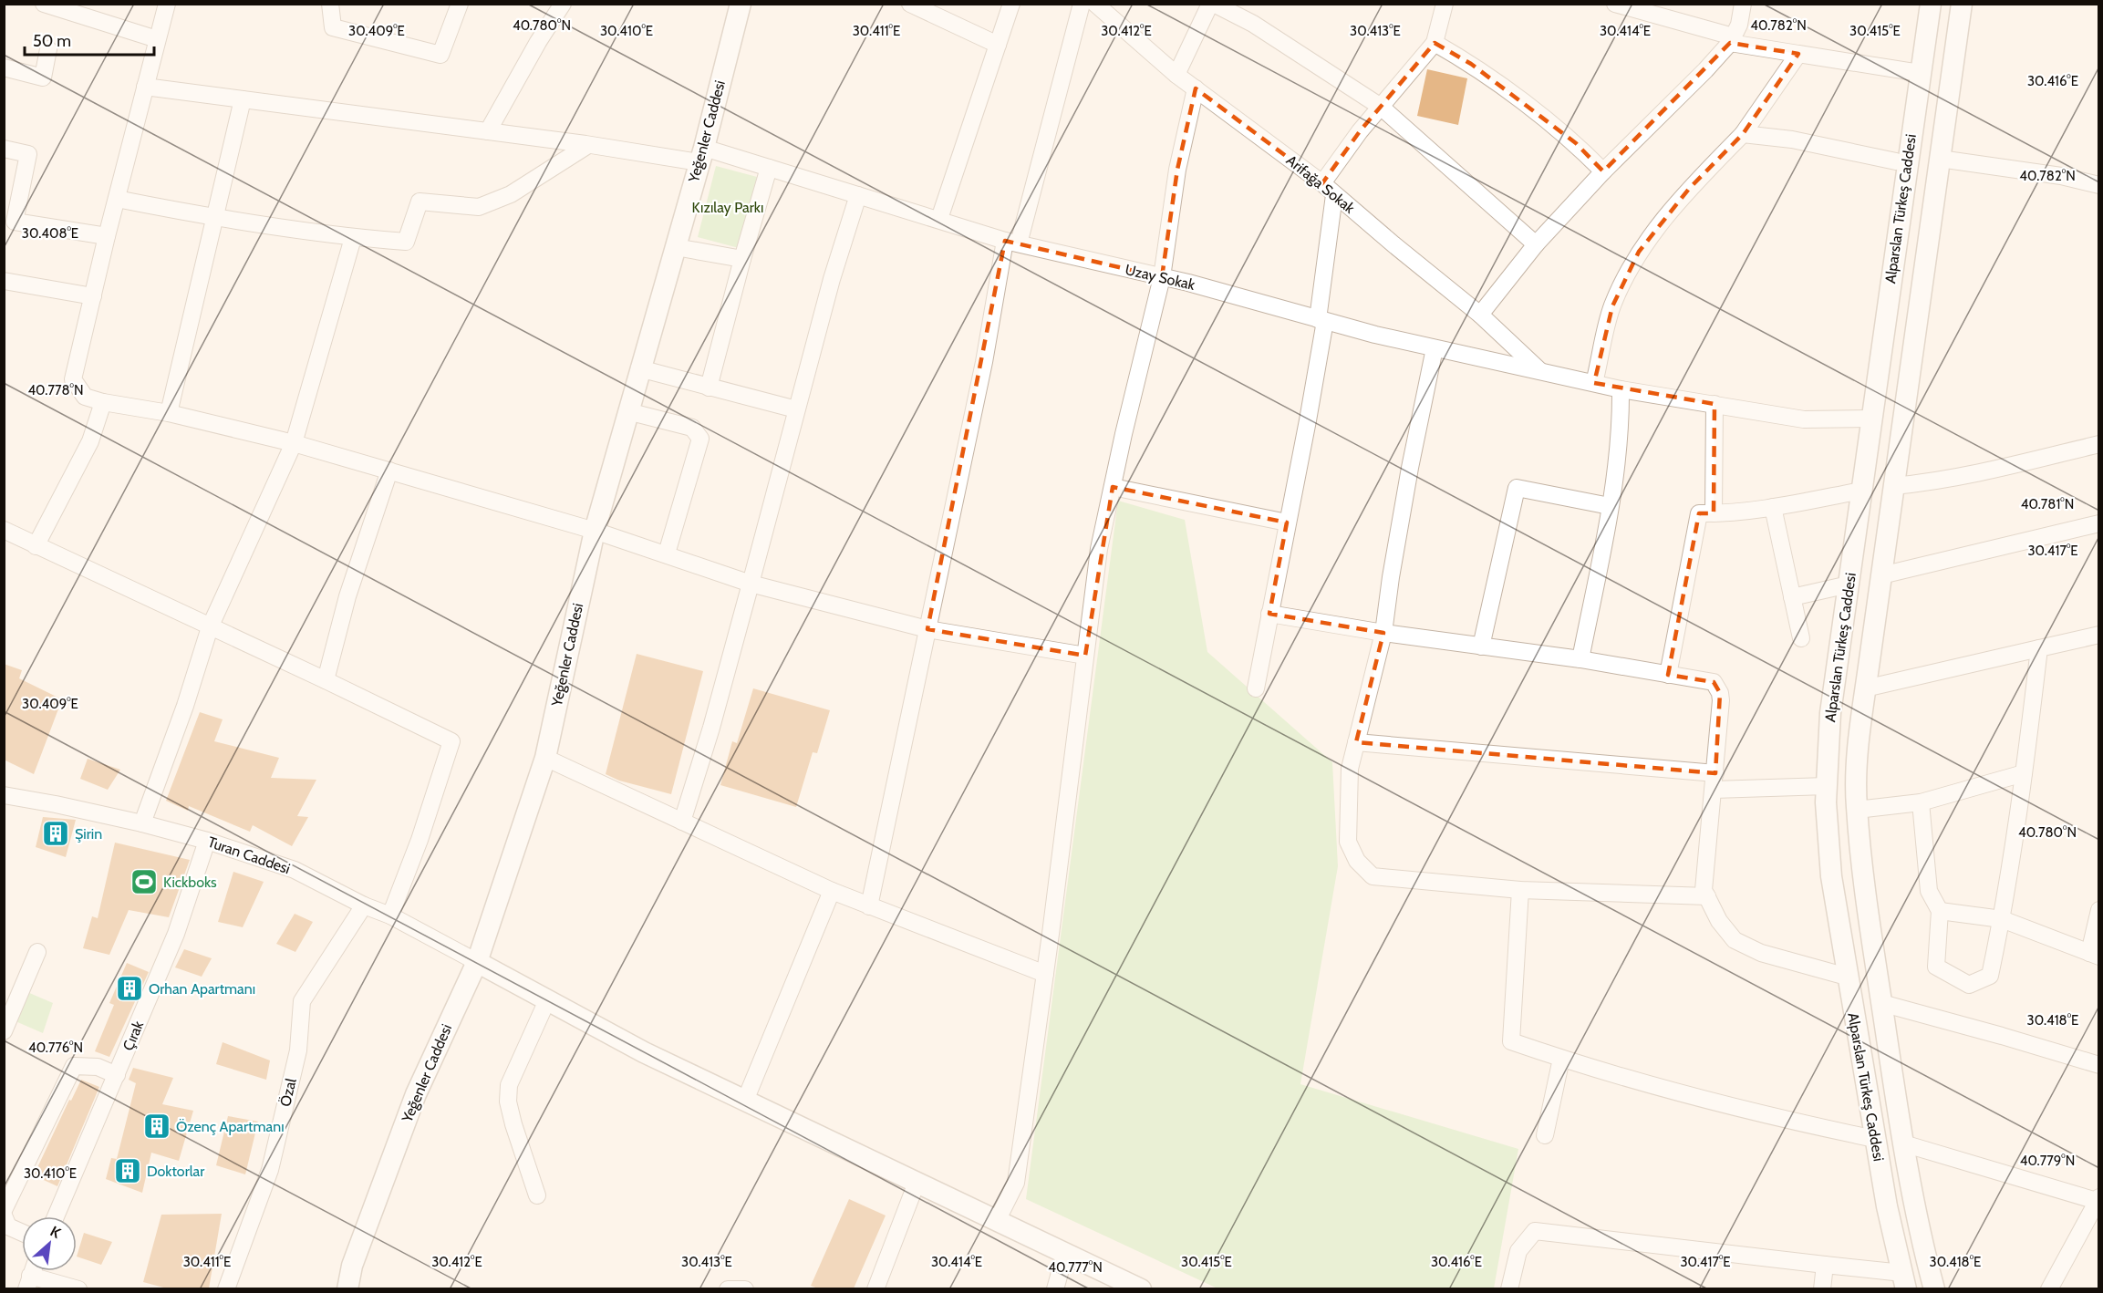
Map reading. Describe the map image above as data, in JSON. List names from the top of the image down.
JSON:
{
  "streets": {
    "street": [
      "Yeğenler Caddesi",
      "Arifağa Sokak",
      "Alparslan Türkeş Caddesi",
      "Uzay Sokak",
      "Turan Caddesi",
      "Çırak",
      "Özal"
    ]
  },
  "crossings": [
    ["Yeğenler Caddesi", "Uzay Sokak"],
    ["Yeğenler Caddesi", "Turan Caddesi"],
    ["Arifağa Sokak", "Uzay Sokak"],
    ["Alparslan Türkeş Caddesi", "Uzay Sokak"],
    ["Turan Caddesi", "Çırak"],
    ["Turan Caddesi", "Özal"]
  ],
  "parks": ["Kızılay Parkı"],
  "places": {
    "building": [
      "Şirin",
      "Orhan Apartmanı",
      "Özenç Apartmanı",
      "Doktorlar"
    ],
    "sports": ["Kickboks"]
  },
  "scale_bar": "50 m",
  "north": "top right",
  "coordinates": [
    "40.780°N",
    "40.782°N",
    "30.409°E",
    "30.410°E",
    "30.411°E",
    "30.412°E",
    "30.413°E",
    "30.414°E",
    "30.415°E",
    "30.416°E",
    "30.408°E",
    "40.778°N",
    "40.781°N",
    "30.417°E",
    "30.418°E",
    "40.776°N",
    "40.779°N",
    "40.777°N"
  ]
}
